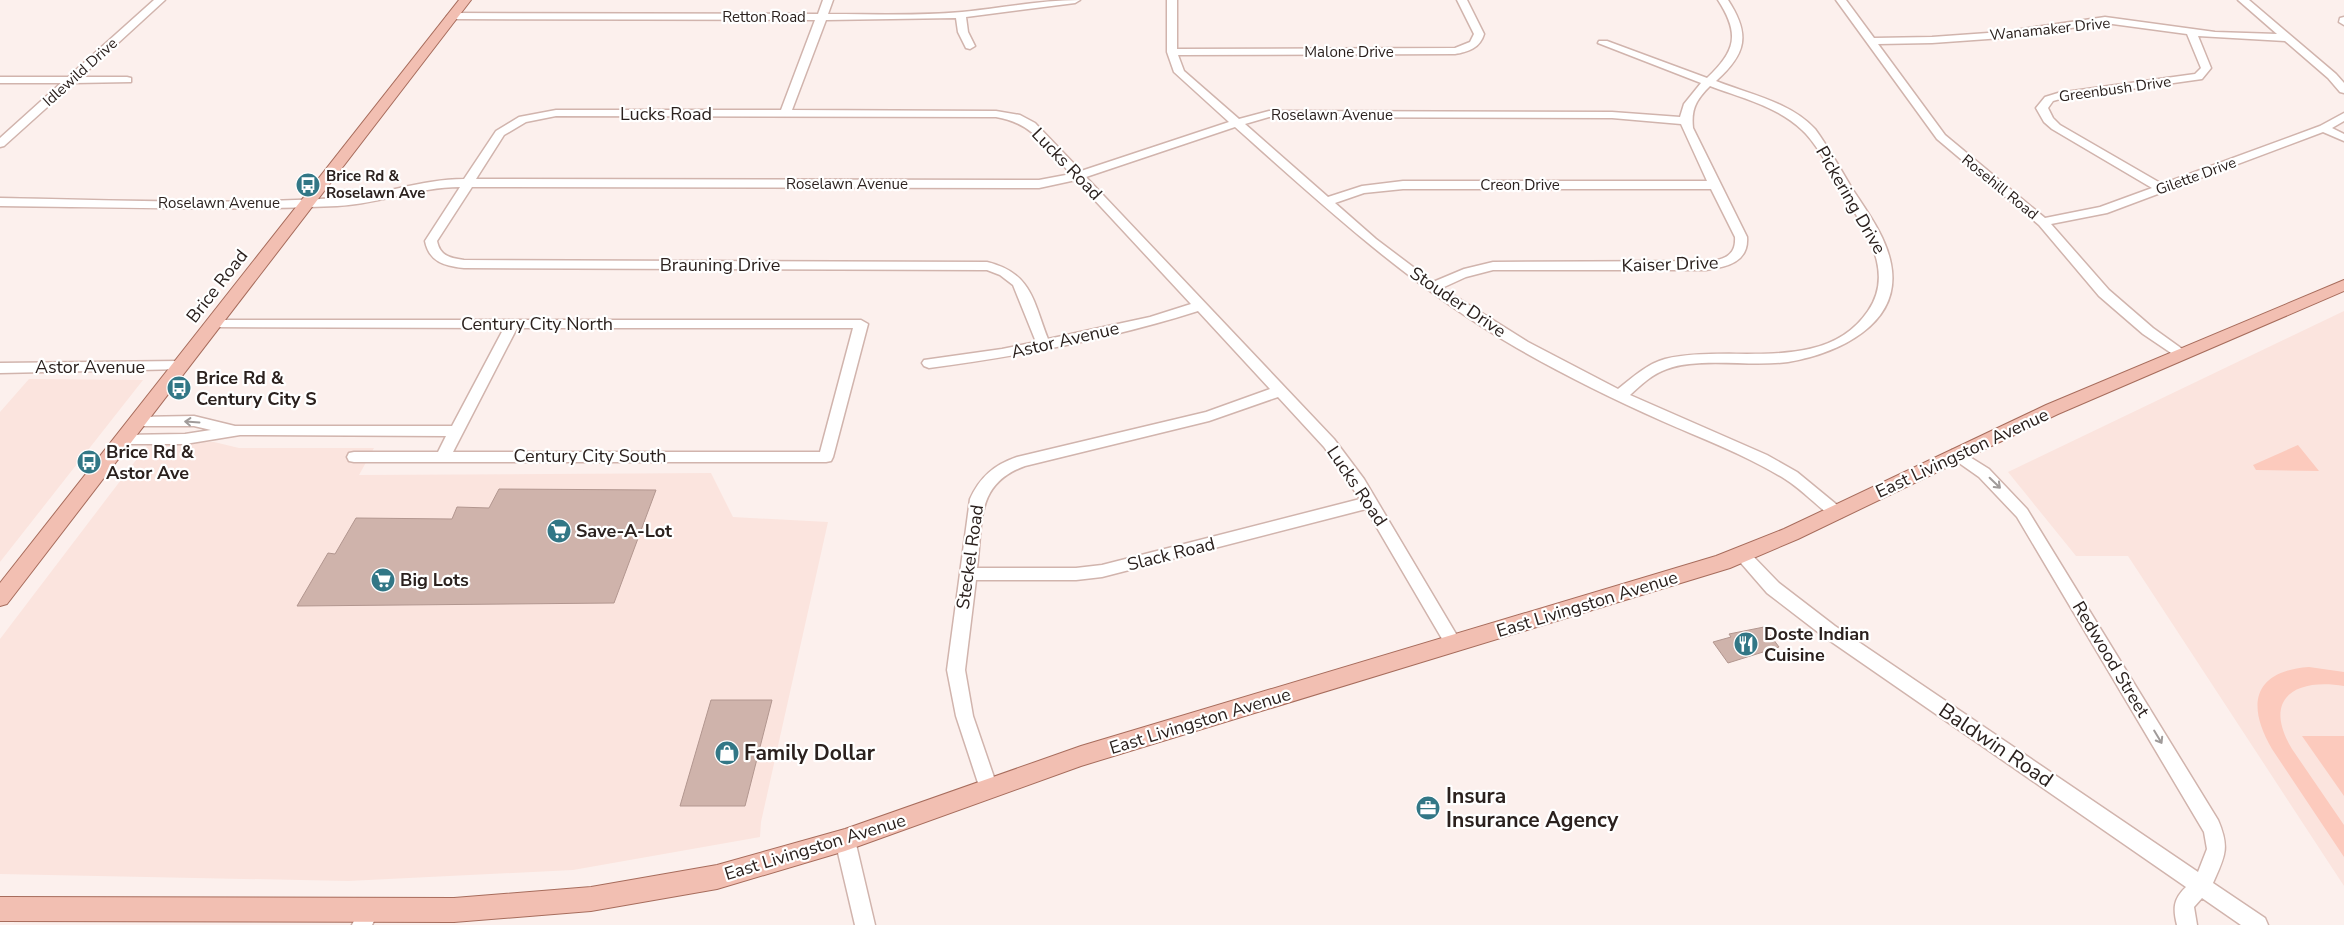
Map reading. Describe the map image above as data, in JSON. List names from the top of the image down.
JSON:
{
  "streets": {
    "main road": ["Brice Road", "East Livingston Avenue"],
    "street": [
      "Retton Road",
      "Wanamaker Drive",
      "Malone Drive",
      "Idlewild Drive",
      "Greenbush Drive",
      "Lucks Road",
      "Roselawn Avenue",
      "Gilette Drive",
      "Creon Drive",
      "Rosehill Road",
      "Pickering Drive",
      "Kaiser Drive",
      "Brauning Drive",
      "Stouder Drive",
      "Century City North",
      "Astor Avenue",
      "Century City South",
      "Slack Road",
      "Steckel Road",
      "Redwood Street",
      "Baldwin Road"
    ]
  },
  "crossings": [
    ["Retton Road", "Brice Road"],
    ["Wanamaker Drive", "Greenbush Drive"],
    ["Wanamaker Drive", "Rosehill Road"],
    ["Malone Drive", "Stouder Drive"],
    ["Greenbush Drive", "Gilette Drive"],
    ["Lucks Road", "Roselawn Avenue"],
    ["Lucks Road", "Brauning Drive"],
    ["Lucks Road", "Astor Avenue"],
    ["Lucks Road", "East Livingston Avenue"],
    ["Lucks Road", "Slack Road"],
    ["Lucks Road", "Steckel Road"],
    ["Roselawn Avenue", "Kaiser Drive"],
    ["Roselawn Avenue", "Brauning Drive"],
    ["Roselawn Avenue", "Brice Road"],
    ["Roselawn Avenue", "Stouder Drive"],
    ["Gilette Drive", "Rosehill Road"],
    ["Creon Drive", "Kaiser Drive"],
    ["Creon Drive", "Stouder Drive"],
    ["Rosehill Road", "East Livingston Avenue"],
    ["Pickering Drive", "Stouder Drive"],
    ["Kaiser Drive", "Stouder Drive"],
    ["Brauning Drive", "Astor Avenue"],
    ["Brice Road", "Century City North"],
    ["Brice Road", "Astor Avenue"],
    ["Stouder Drive", "East Livingston Avenue"],
    ["Century City North", "Century City South"],
    ["East Livingston Avenue", "Steckel Road"],
    ["East Livingston Avenue", "Redwood Street"],
    ["East Livingston Avenue", "Baldwin Road"],
    ["Slack Road", "Steckel Road"],
    ["Redwood Street", "Baldwin Road"]
  ],
  "one_way": ["Redwood Street"],
  "places": {
    "bus stop": ["Brice Rd & Roselawn Ave", "Brice Rd & Century City S", "Brice Rd & Astor Ave"],
    "supermarket": ["Save-A-Lot", "Big Lots"],
    "restaurant": ["Doste Indian Cuisine"],
    "shop": ["Family Dollar"],
    "office": ["Insura Insurance Agency"]
  }
}
